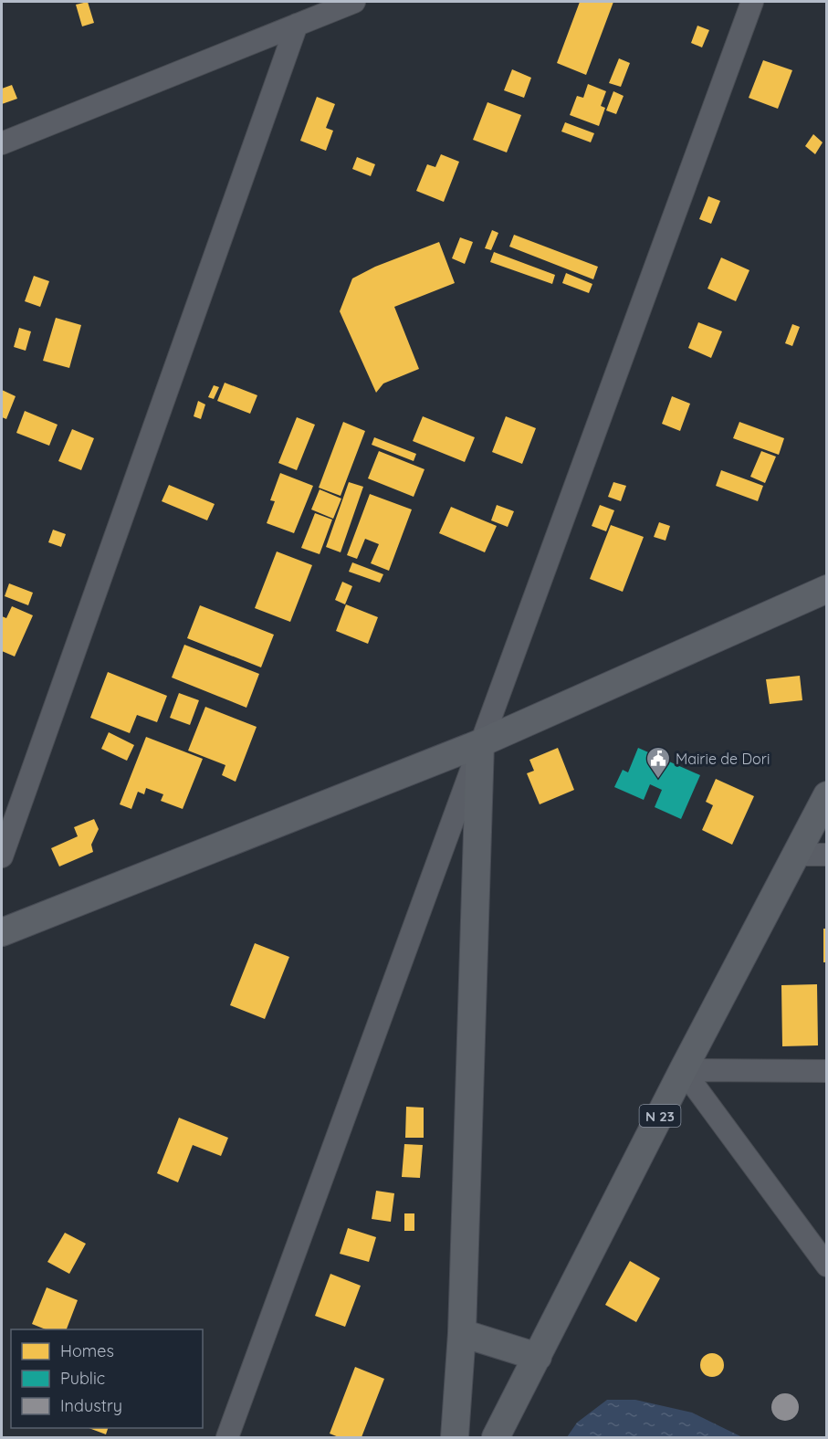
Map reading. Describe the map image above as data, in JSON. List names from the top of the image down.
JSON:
{
  "streets": {
    "main road": ["N 23"]
  },
  "places": {
    "public building": ["Mairie de Dori"]
  },
  "legend": ["Homes", "Public", "Industry"]
}
